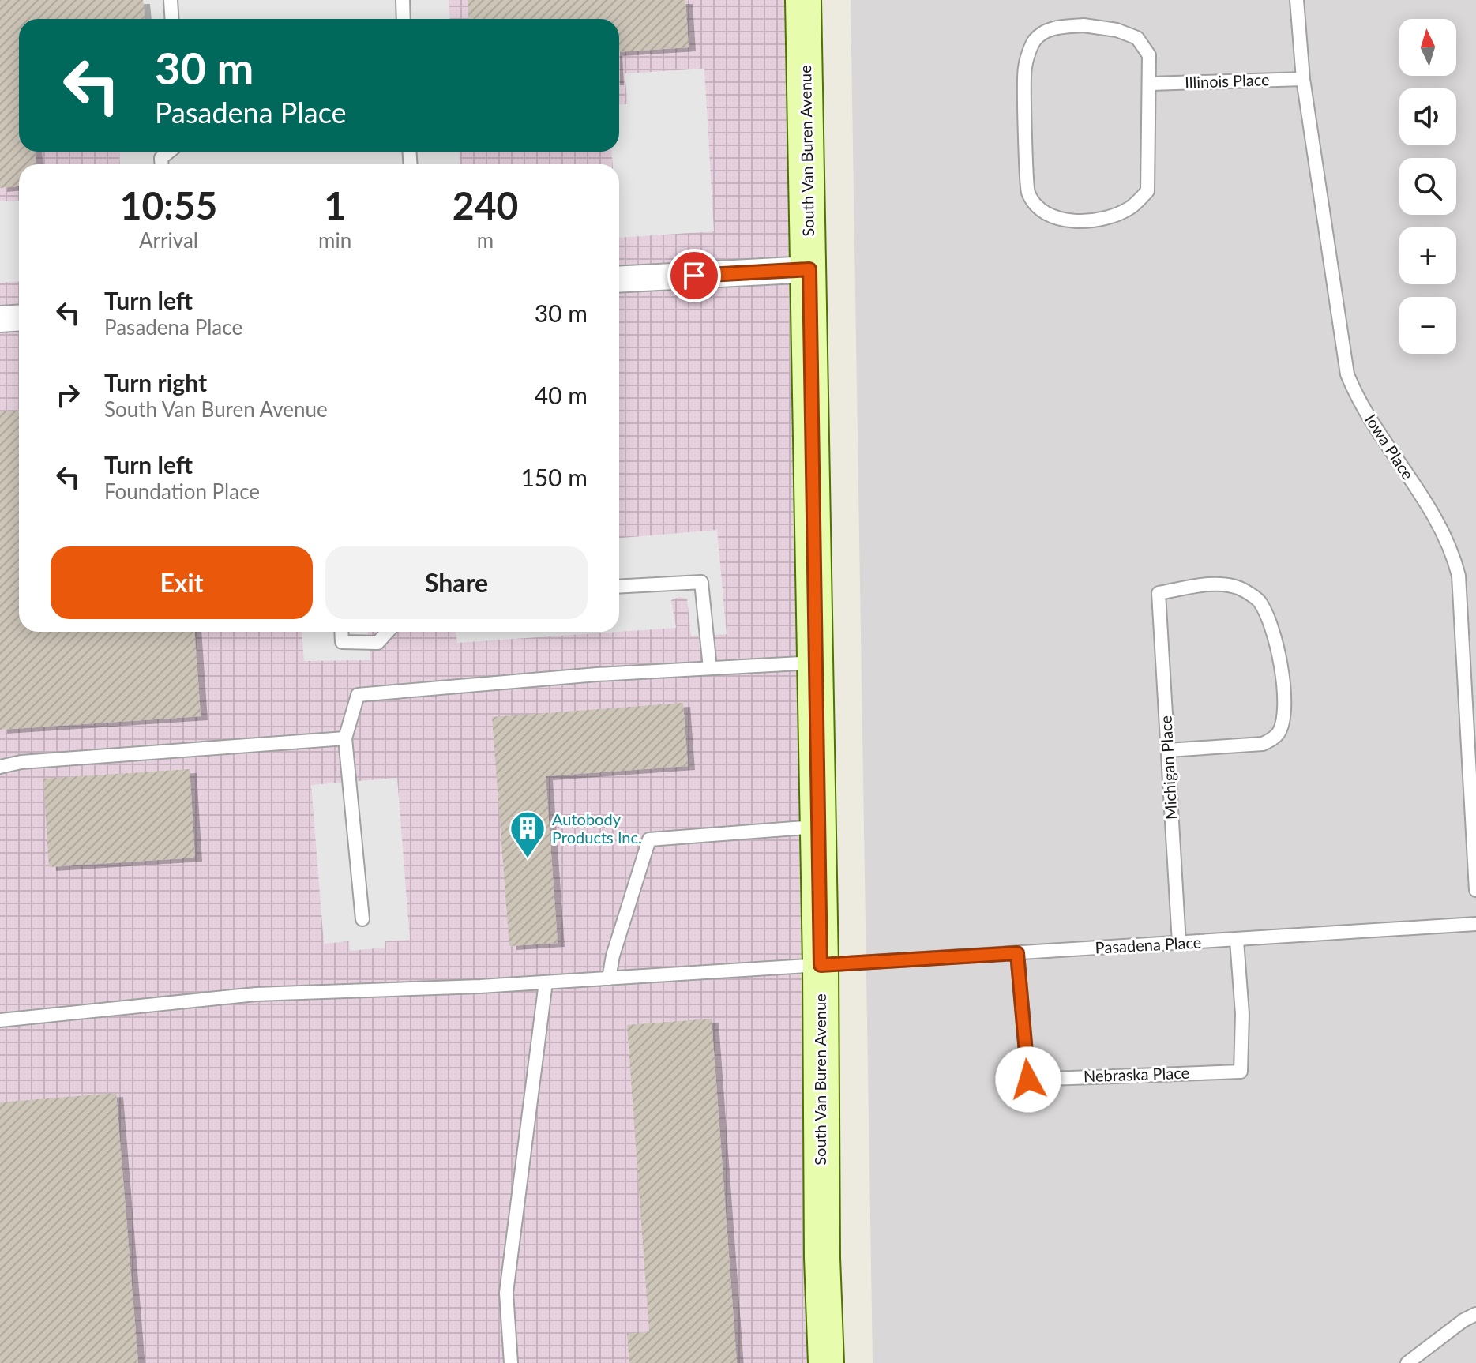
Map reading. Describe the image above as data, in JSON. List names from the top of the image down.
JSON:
{
  "streets": {
    "main road": ["South Van Buren Avenue"],
    "lane": [
      "Illinois Place",
      "Iowa Place",
      "Michigan Place",
      "Pasadena Place",
      "Nebraska Place"
    ]
  },
  "crossings": [
    ["Illinois Place", "Iowa Place"],
    ["South Van Buren Avenue", "Pasadena Place"],
    ["Michigan Place", "Pasadena Place"],
    ["Pasadena Place", "Nebraska Place"]
  ],
  "places": {
    "building": ["Autobody Products Inc."]
  },
  "north": "top",
  "page": {
    "map_buttons": ["+", "−"],
    "turn": ["30 m", "Pasadena Place"],
    "eta": [
      "10:55",
      "Arrival",
      "1",
      "min",
      "240",
      "m"
    ],
    "list": [
      {
        "name": "Turn left",
        "note": "Pasadena Place",
        "value": "30 m"
      },
      {
        "name": "Turn right",
        "note": "South Van Buren Avenue",
        "value": "40 m"
      },
      {
        "name": "Turn left",
        "note": "Foundation Place",
        "value": "150 m"
      }
    ],
    "buttons": ["Exit", "Share"]
  }
}
